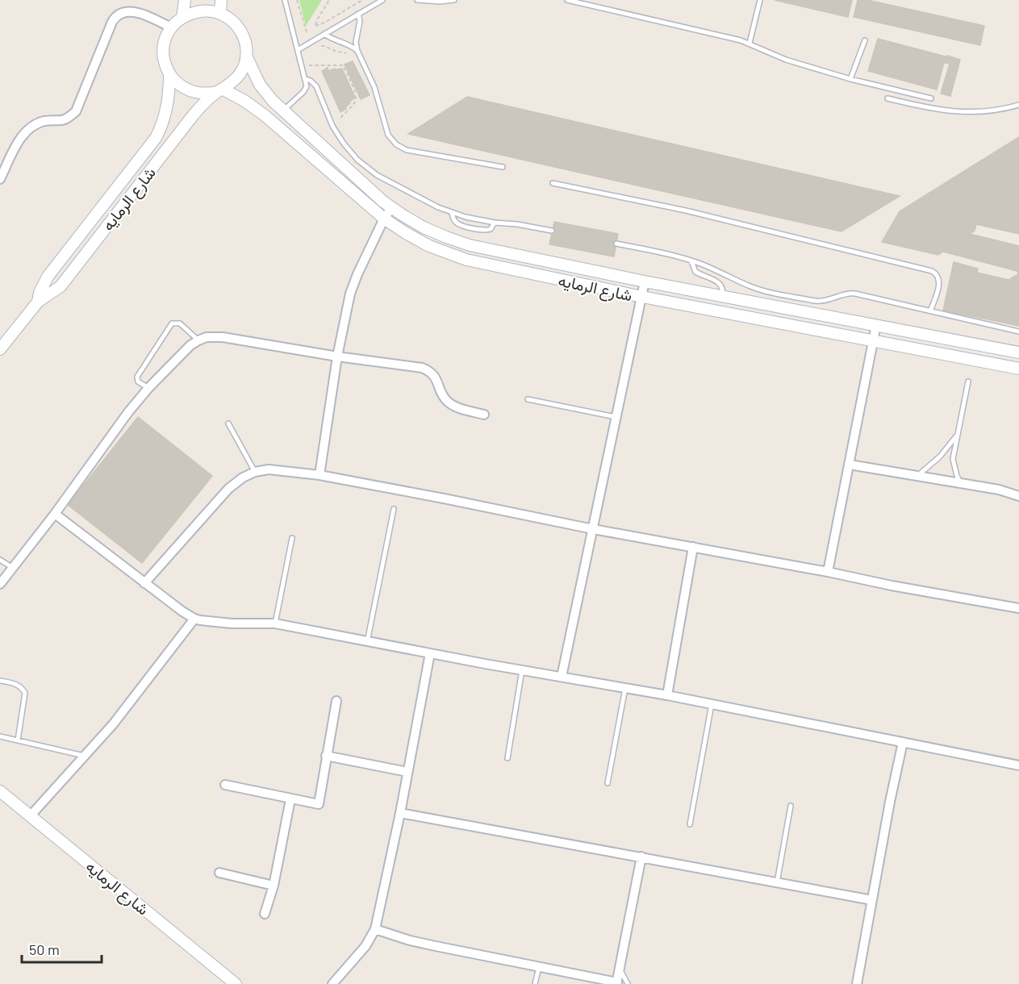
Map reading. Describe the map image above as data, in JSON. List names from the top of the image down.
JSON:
{
  "streets": {
    "street": ["شارع الرمايه"]
  },
  "scale_bar": "50 m"
}
